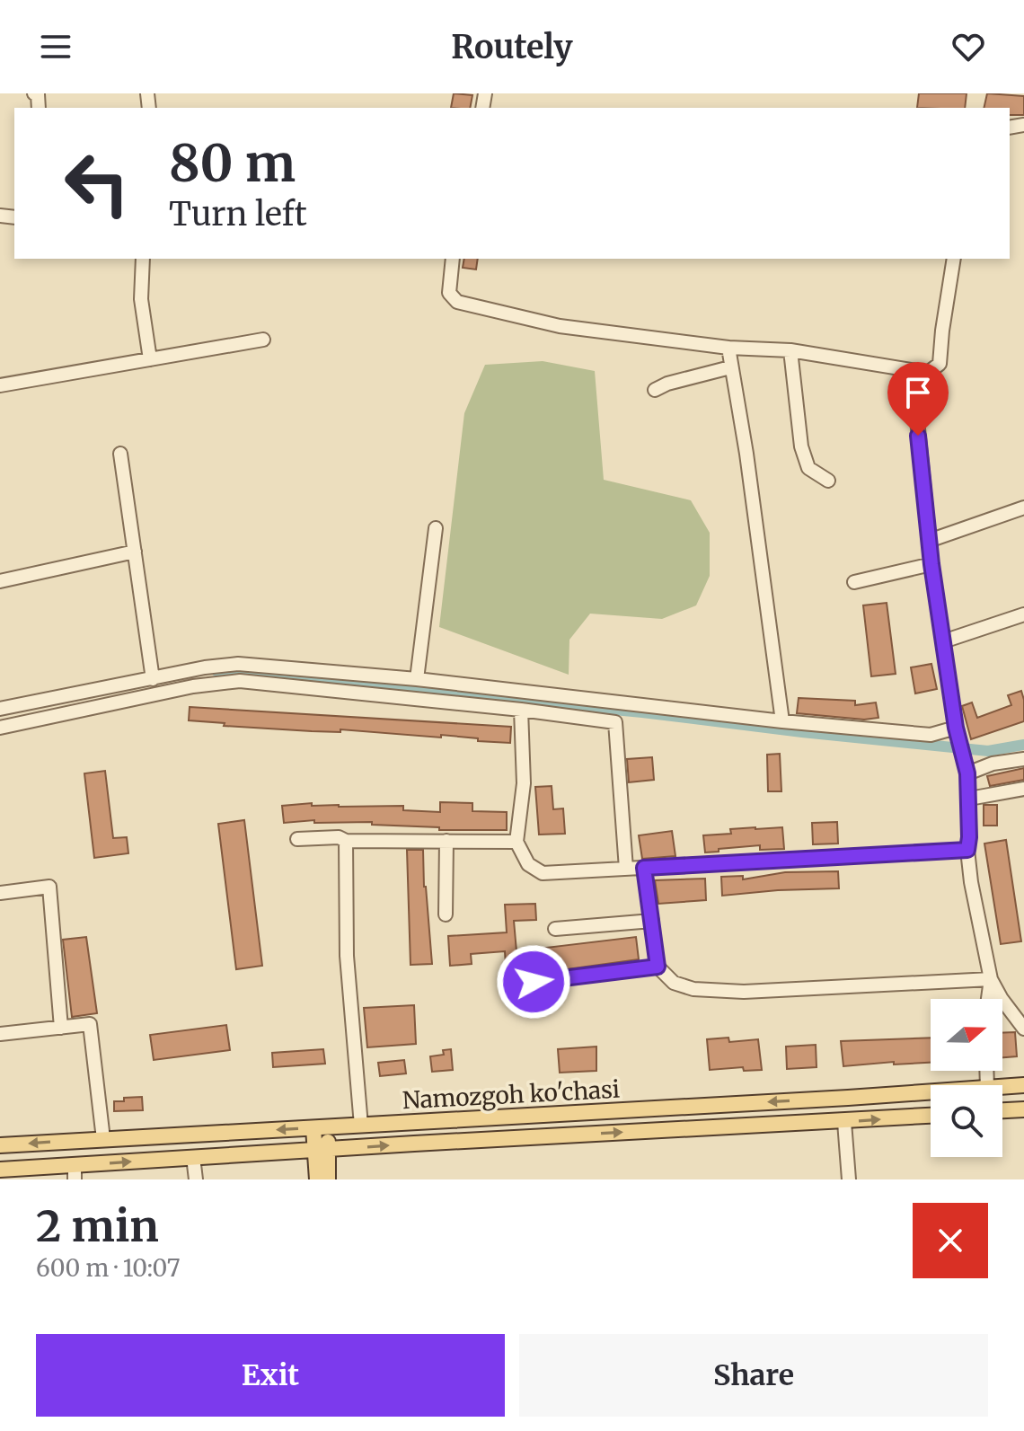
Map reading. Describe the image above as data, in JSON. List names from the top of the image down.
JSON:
{
  "streets": {
    "main road": ["Namozgoh ko'chasi"]
  },
  "north": "right",
  "page": {
    "header": "Routely",
    "turn": ["80 m", "Turn left"],
    "heading": ["2 min", "600 m · 10:07"],
    "buttons": ["Exit", "Share"]
  }
}
